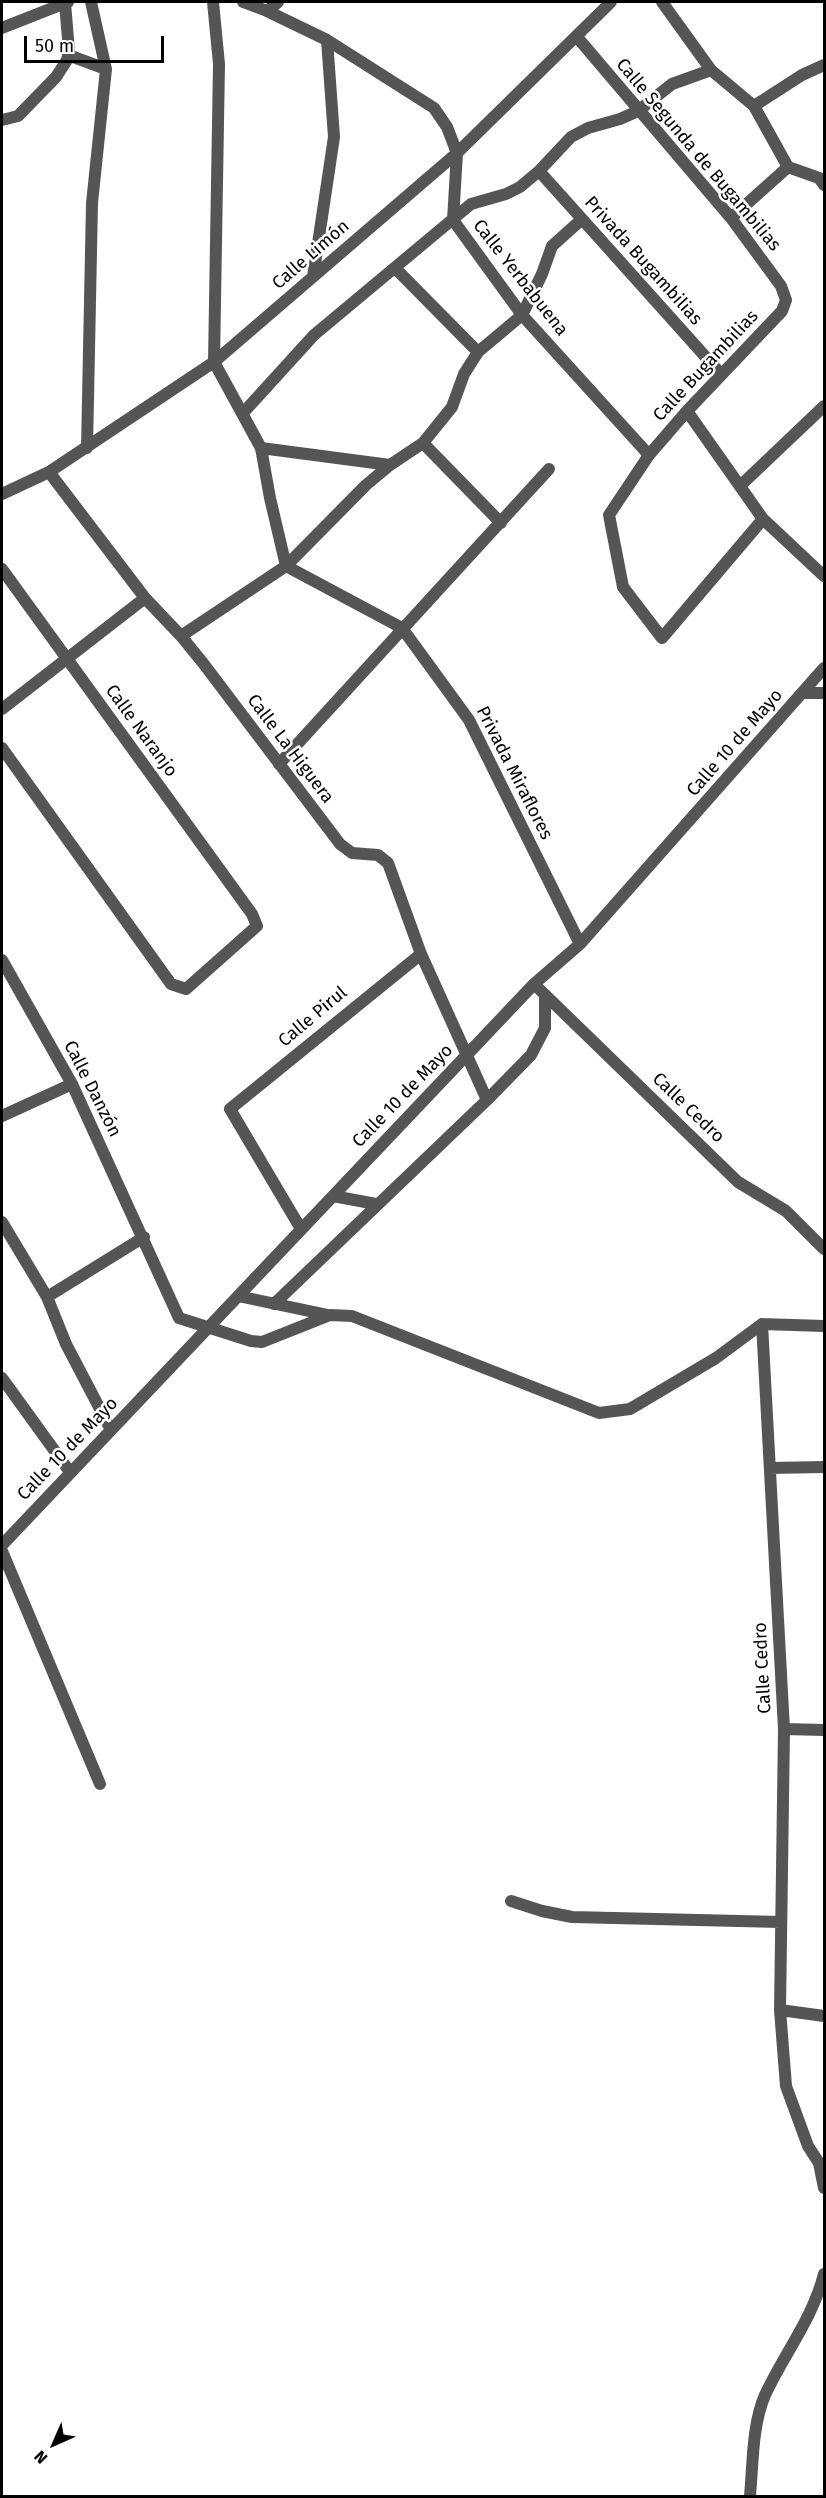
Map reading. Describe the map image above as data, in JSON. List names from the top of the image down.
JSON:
{
  "streets": {
    "street": [
      "Calle Segunda de Bugambilias",
      "Calle Limón",
      "Privada Bugambilias",
      "Calle Yerbabuena",
      "Calle Bugambilias",
      "Calle Naranjo",
      "Calle 10 de Mayo",
      "Calle La Higuera",
      "Privada Miraflores",
      "Calle Pirul",
      "Calle Danzón",
      "Calle Cedro"
    ]
  },
  "crossings": [
    ["Calle Segunda de Bugambilias", "Calle Limón"],
    ["Calle Segunda de Bugambilias", "Calle Bugambilias"],
    ["Calle Limón", "Calle Yerbabuena"],
    ["Calle Limón", "Calle La Higuera"],
    ["Privada Bugambilias", "Calle Bugambilias"],
    ["Calle Yerbabuena", "Calle Bugambilias"],
    ["Calle 10 de Mayo", "Calle La Higuera"],
    ["Calle 10 de Mayo", "Privada Miraflores"],
    ["Calle 10 de Mayo", "Calle Pirul"],
    ["Calle 10 de Mayo", "Calle Danzón"],
    ["Calle 10 de Mayo", "Calle Cedro"],
    ["Calle La Higuera", "Calle Pirul"]
  ],
  "scale_bar": "50 m",
  "north": "bottom left"
}
